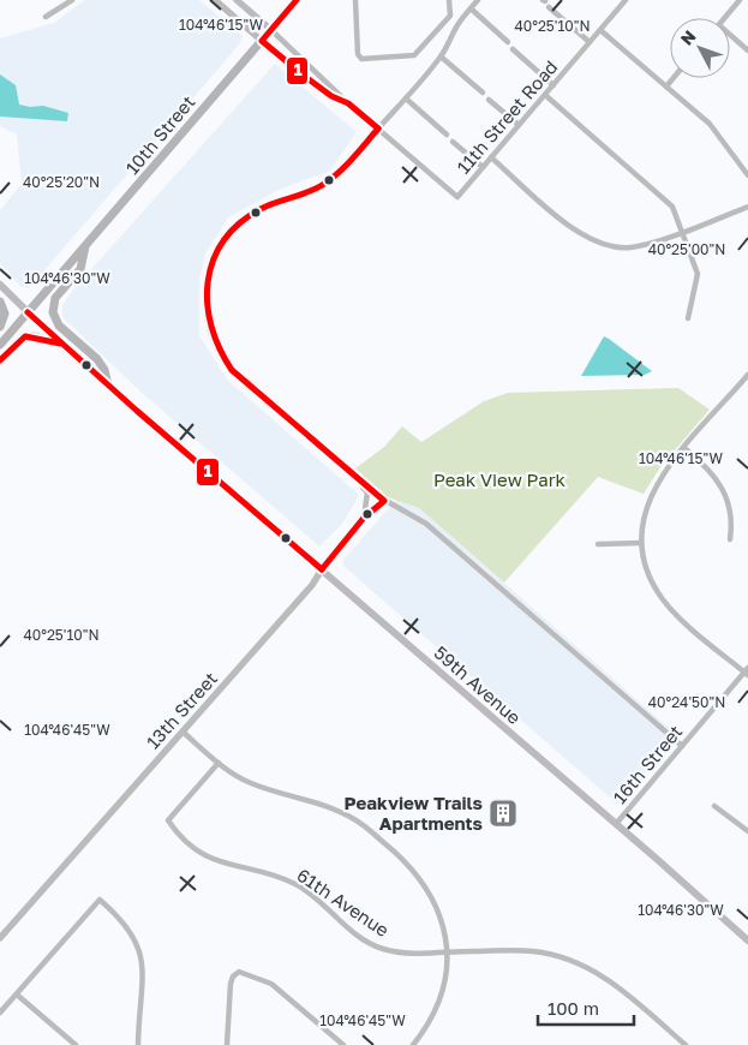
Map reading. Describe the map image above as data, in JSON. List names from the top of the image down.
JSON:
{
  "streets": {
    "main road": ["10th Street", "59th Avenue"],
    "street": [
      "11th Street Road",
      "13th Street",
      "16th Street",
      "61th Avenue"
    ]
  },
  "crossings": [
    ["10th Street", "59th Avenue"],
    ["59th Avenue", "13th Street"],
    ["59th Avenue", "16th Street"]
  ],
  "parks": ["Peak View Park"],
  "places": {
    "building": ["Peakview Trails Apartments"]
  },
  "lines": ["transit line 1"],
  "scale_bar": "100 m",
  "north": "top left",
  "coordinates": [
    "104°46'15\"W",
    "40°25'10\"N",
    "40°25'20\"N",
    "40°25'00\"N",
    "104°46'30\"W",
    "40°24'50\"N",
    "104°46'45\"W"
  ]
}
